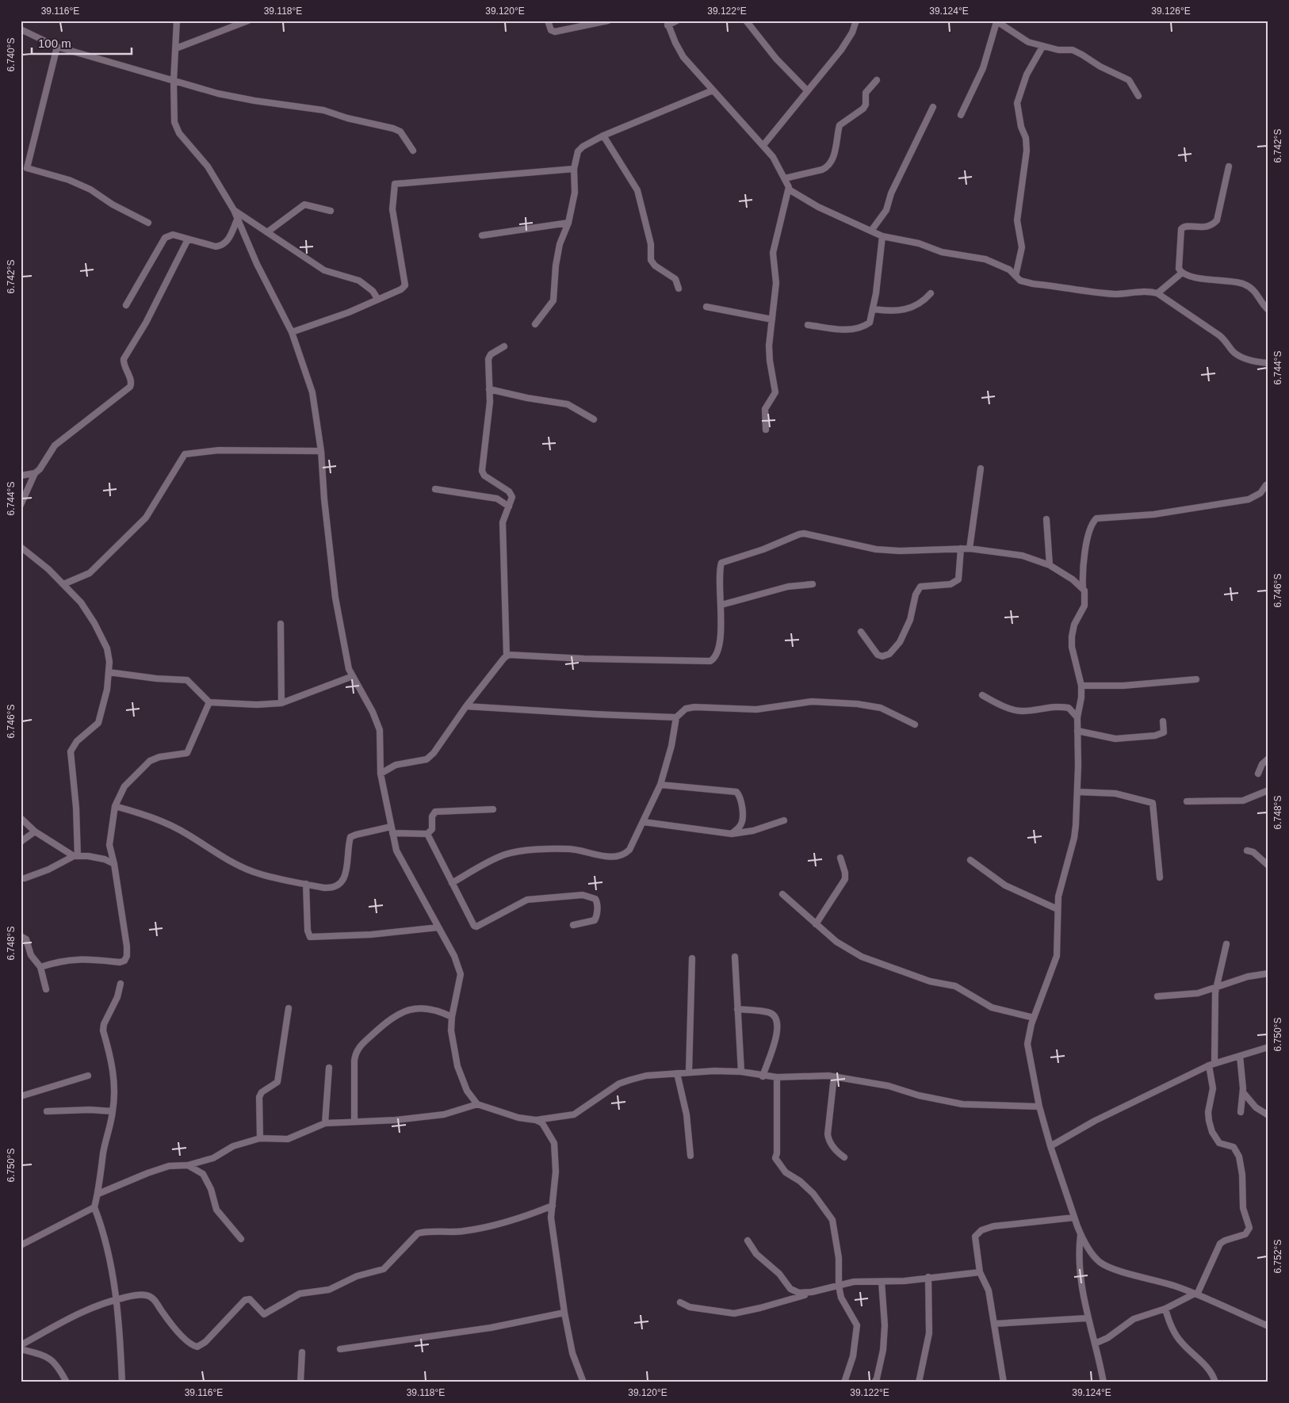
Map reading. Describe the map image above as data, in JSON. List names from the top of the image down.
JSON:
{
  "scale_bar": "100 m",
  "coordinates": [
    "39.116°E",
    "39.118°E",
    "39.120°E",
    "39.122°E",
    "39.124°E",
    "39.126°E",
    "6.740°S",
    "6.742°S",
    "6.744°S",
    "6.746°S",
    "6.748°S",
    "6.750°S",
    "6.752°S"
  ]
}
